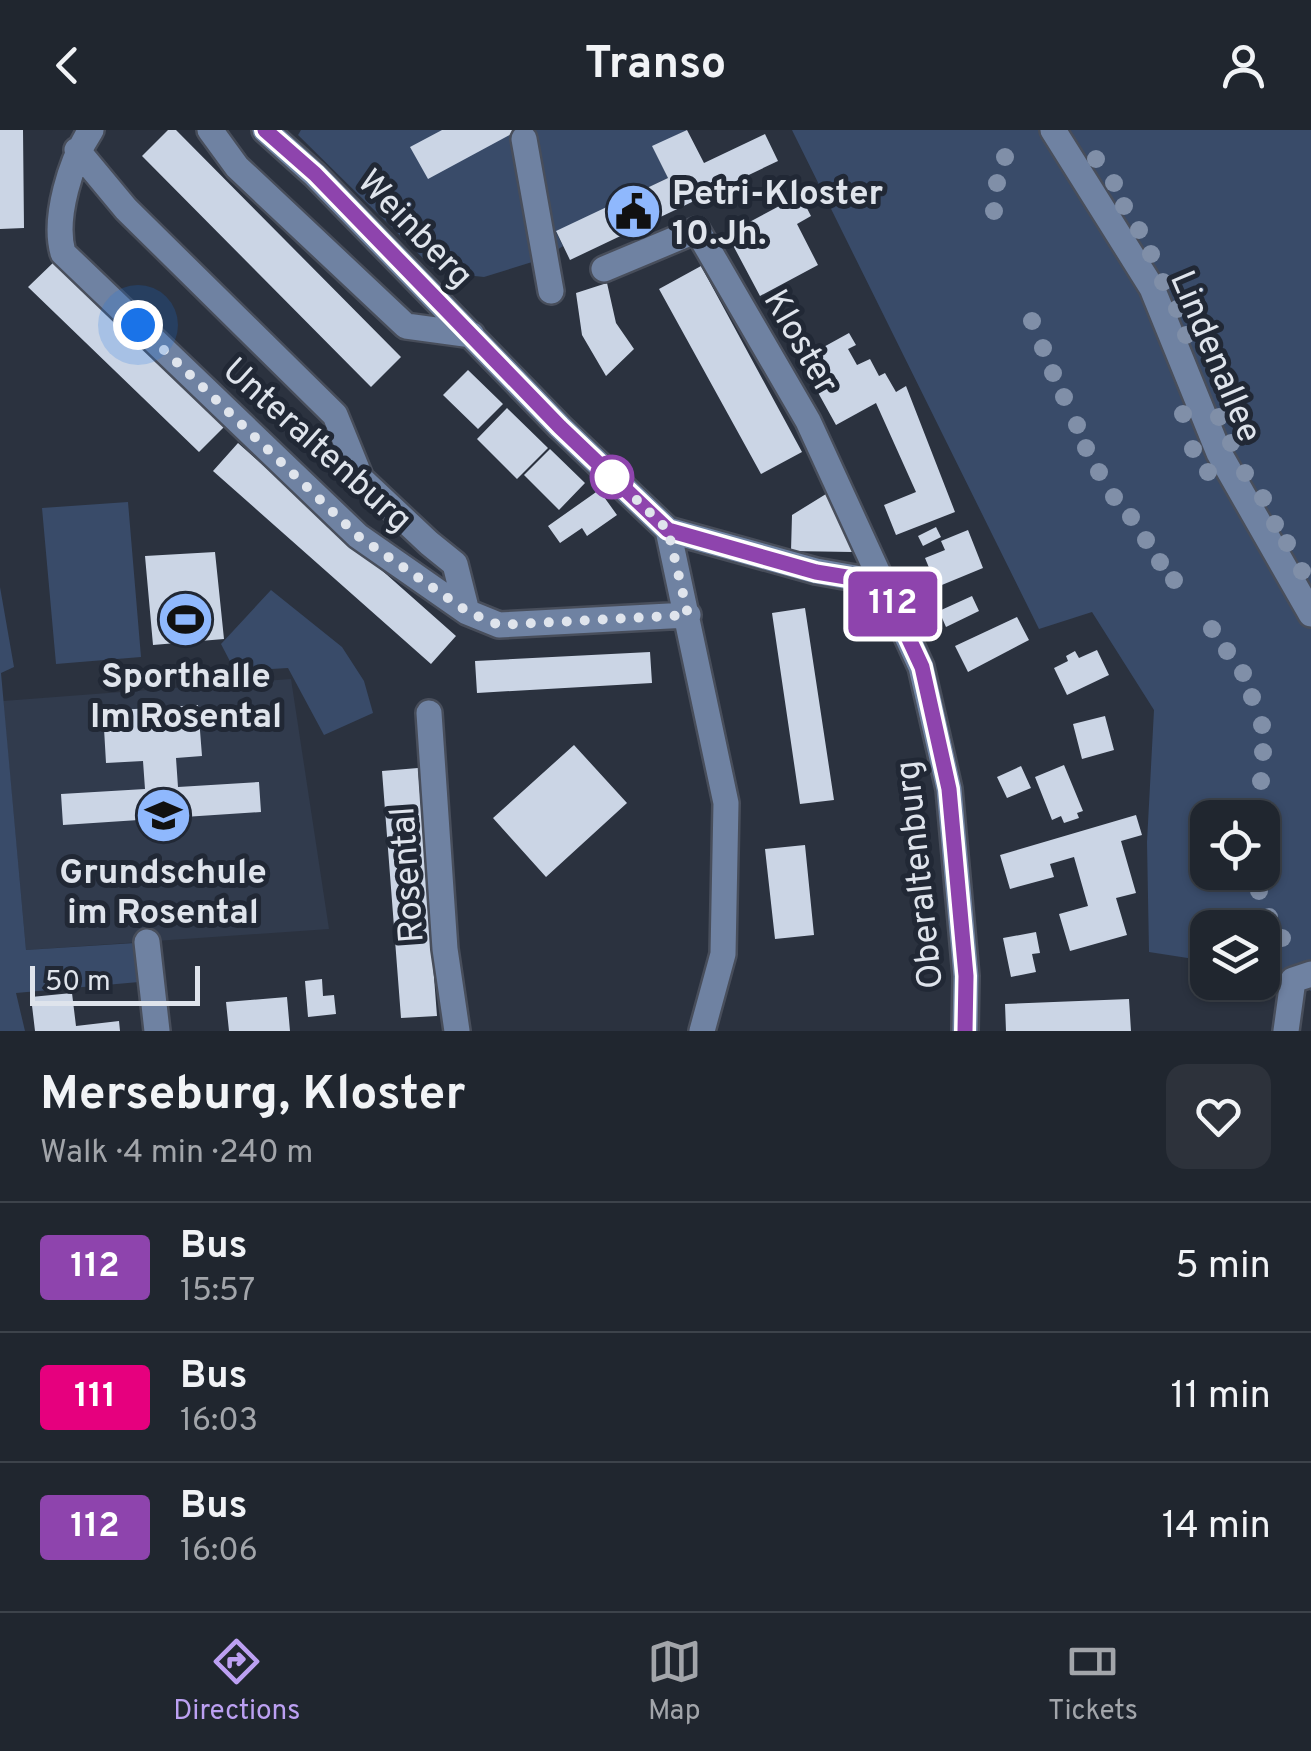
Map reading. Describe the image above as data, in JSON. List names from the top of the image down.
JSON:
{
  "streets": {
    "street": [
      "Weinberg",
      "Kloster",
      "Lindenallee",
      "Unteraltenburg",
      "Rosental",
      "Oberaltenburg"
    ]
  },
  "crossings": [
    ["Kloster", "Oberaltenburg"]
  ],
  "places": {
    "public building": ["Petri-Kloster 10.Jh."],
    "sports": ["Sporthalle Im Rosental"],
    "school or university": ["Grundschule im Rosental"]
  },
  "lines": ["bus line 112"],
  "scale_bar": "50 m",
  "page": {
    "header": "Transo",
    "on_map": "112",
    "scale": "50 m",
    "heading": ["Merseburg, Kloster", "Walk · 4 min · 240 m"],
    "list": [
      {
        "mark": "112",
        "name": "Bus",
        "note": "15:57",
        "value": "5 min"
      },
      {
        "mark": "111",
        "name": "Bus",
        "note": "16:03",
        "value": "11 min"
      },
      {
        "mark": "112",
        "name": "Bus",
        "note": "16:06",
        "value": "14 min"
      }
    ],
    "tabs": ["Directions", "Map", "Tickets"]
  }
}
